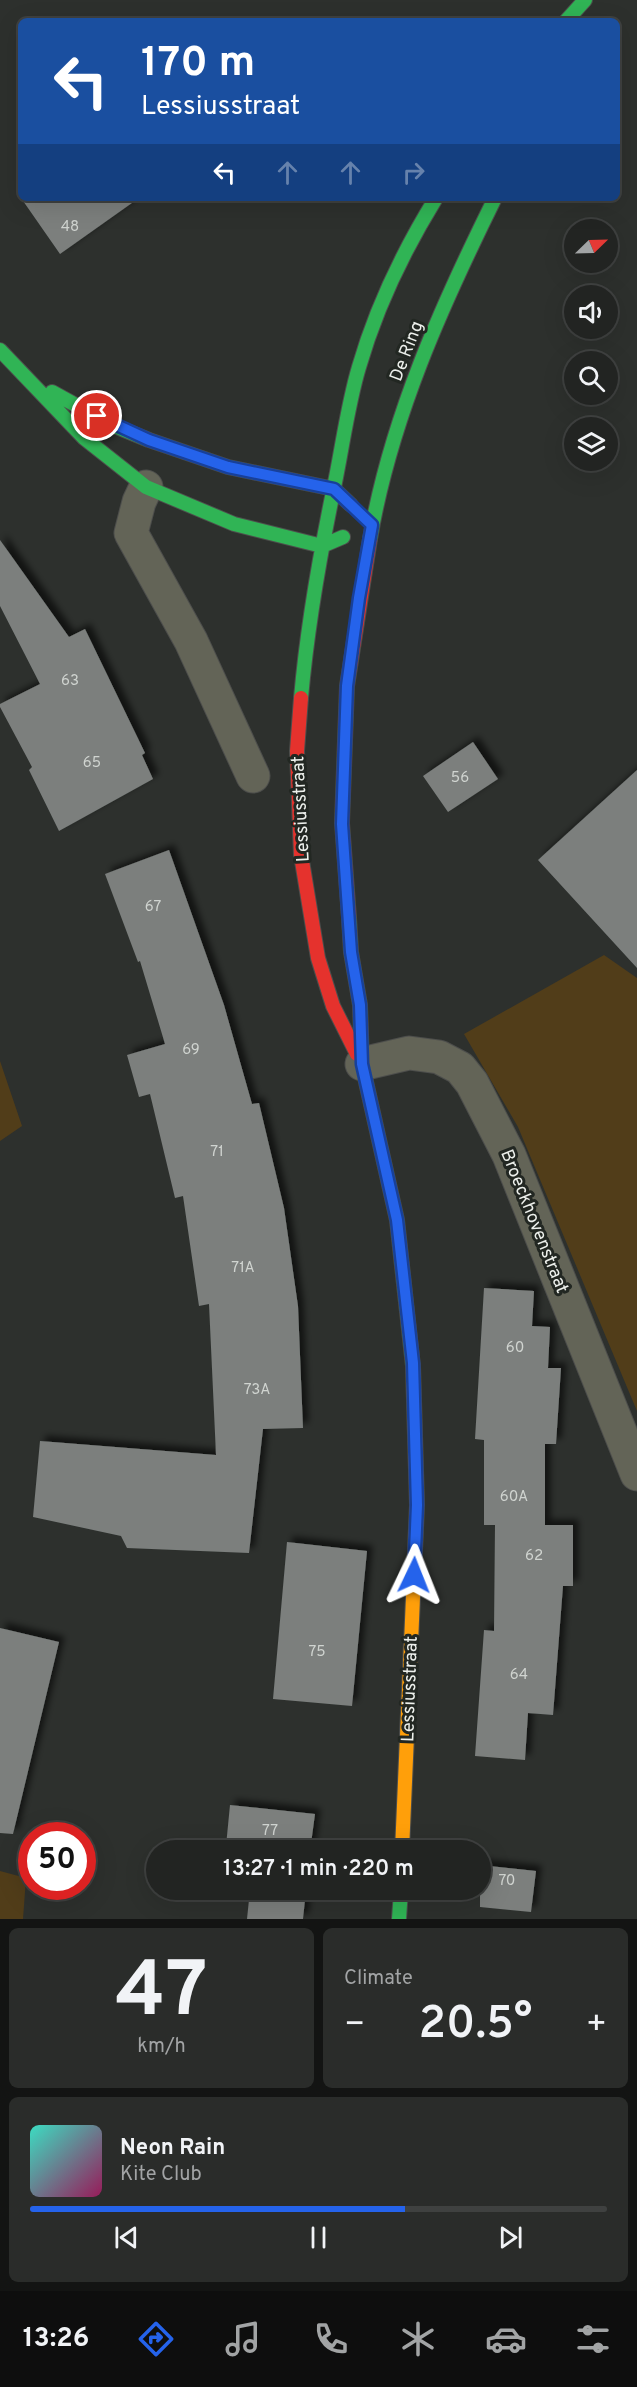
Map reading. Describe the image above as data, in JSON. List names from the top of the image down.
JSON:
{
  "streets": {
    "main road": ["De Ring", "Lessiusstraat"],
    "street": ["Broeckhovenstraat"]
  },
  "crossings": [
    ["De Ring", "Lessiusstraat"],
    ["Lessiusstraat", "Broeckhovenstraat"]
  ],
  "house_numbers": [
    "48",
    "63",
    "65",
    "56",
    "67",
    "69",
    "71",
    "71A",
    "60",
    "73A",
    "60A",
    "62",
    "75",
    "64",
    "77",
    "70"
  ],
  "north": "top right",
  "page": {
    "turn": ["170 m", "Lessiusstraat"],
    "limit": "50",
    "trip": "13:27 · 1 min · 220 m",
    "tile": [
      ["47", "km/h"],
      "Climate"
    ],
    "heat": ["−", "20.5°", "+"],
    "song": ["Neon Rain", "Kite Club"],
    "tabs": "13:26"
  }
}
